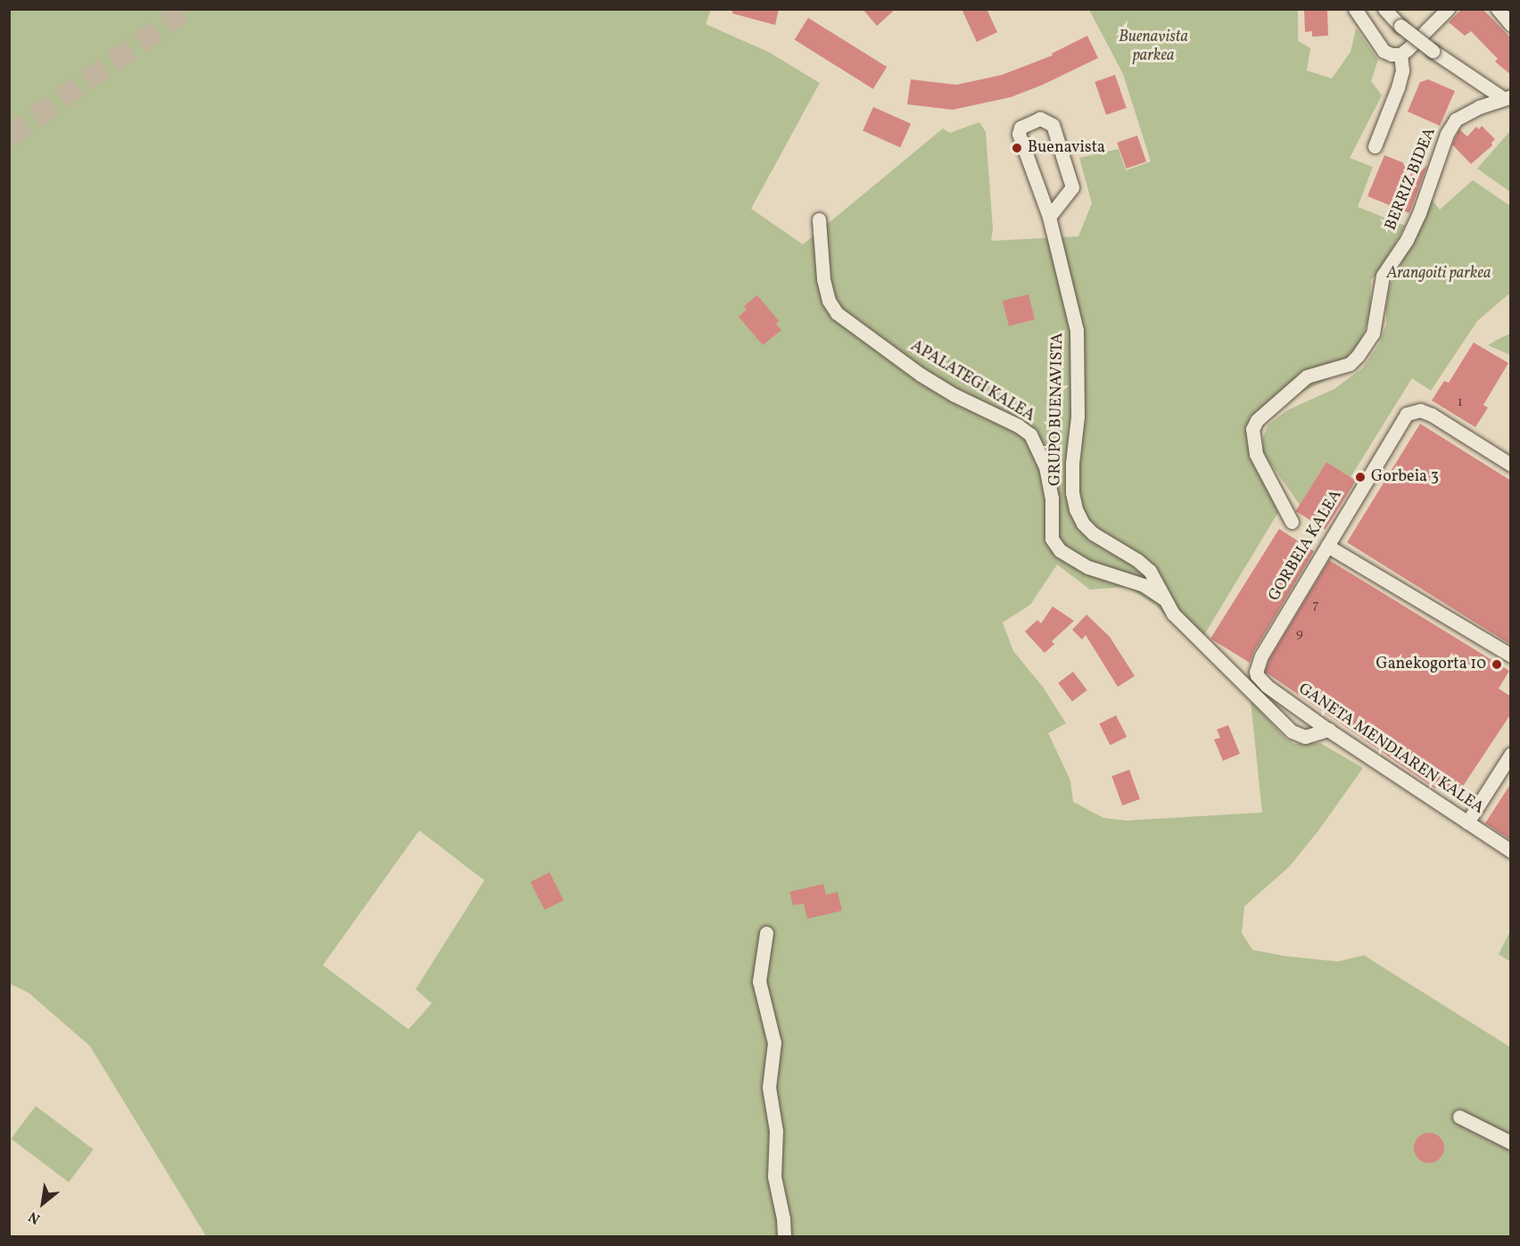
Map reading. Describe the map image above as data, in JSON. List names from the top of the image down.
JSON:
{
  "streets": {
    "street": [
      "BERRIZ BIDEA",
      "APALATEGI KALEA",
      "GRUPO BUENAVISTA",
      "GORBEIA KALEA",
      "GANETA MENDIAREN KALEA"
    ]
  },
  "crossings": [
    ["APALATEGI KALEA", "GRUPO BUENAVISTA"],
    ["GRUPO BUENAVISTA", "GANETA MENDIAREN KALEA"],
    ["GORBEIA KALEA", "GANETA MENDIAREN KALEA"]
  ],
  "parks": ["Buenavista parkea", "Arangoiti parkea"],
  "places": ["Buenavista", "Gorbeia 3", "Ganekogorta 10"],
  "house_numbers": ["1", "7", "9"],
  "north": "bottom left"
}
